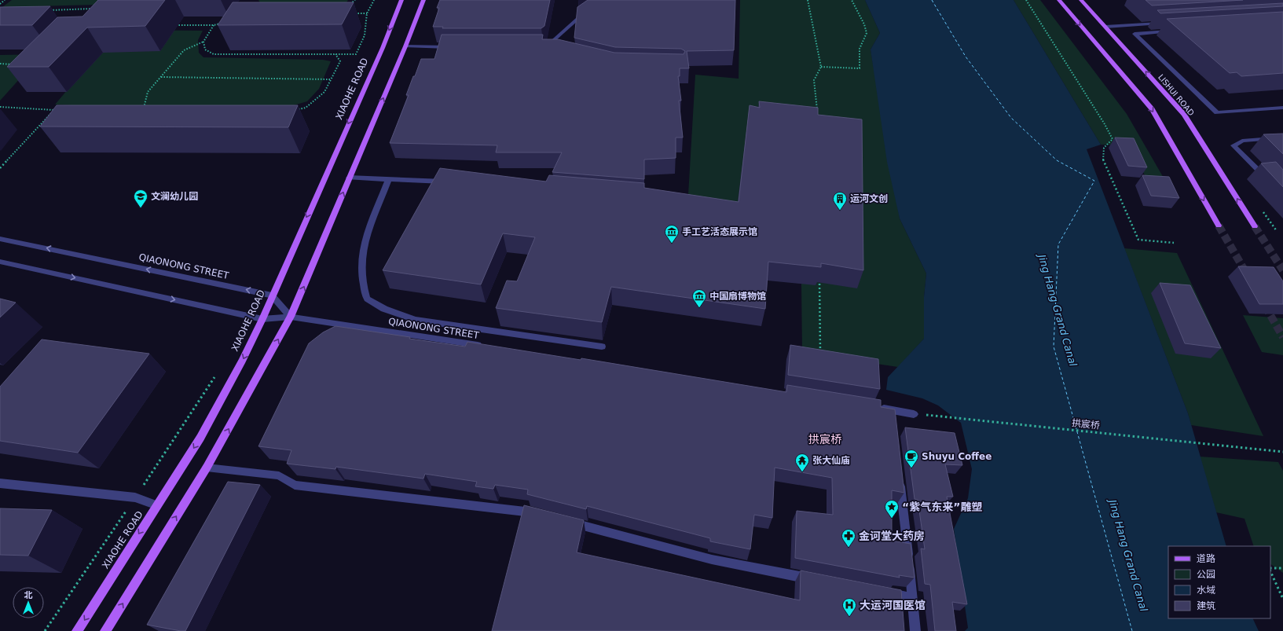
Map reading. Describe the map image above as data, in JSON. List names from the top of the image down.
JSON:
{
  "streets": {
    "main road": ["XIAOHE ROAD", "LISHUI ROAD"],
    "street": ["QIAONONG STREET"],
    "path": ["拱宸桥"]
  },
  "crossings": [
    ["XIAOHE ROAD", "QIAONONG STREET"]
  ],
  "districts": ["拱宸桥"],
  "water": ["Jing Hang Grand Canal"],
  "places": {
    "school or university": ["文澜幼儿园"],
    "building": ["运河文创"],
    "museum": ["手工艺活态展示馆", "中国扇博物馆"],
    "cafe": ["Shuyu Coffee"],
    "temple": ["张大仙庙"],
    "place": ["“紫气东来”雕塑"],
    "pharmacy": ["金诃堂大药房"],
    "hospital": ["大运河国医馆"]
  },
  "legend": [
    "道路",
    "公园",
    "水域",
    "建筑"
  ],
  "north": "top"
}
